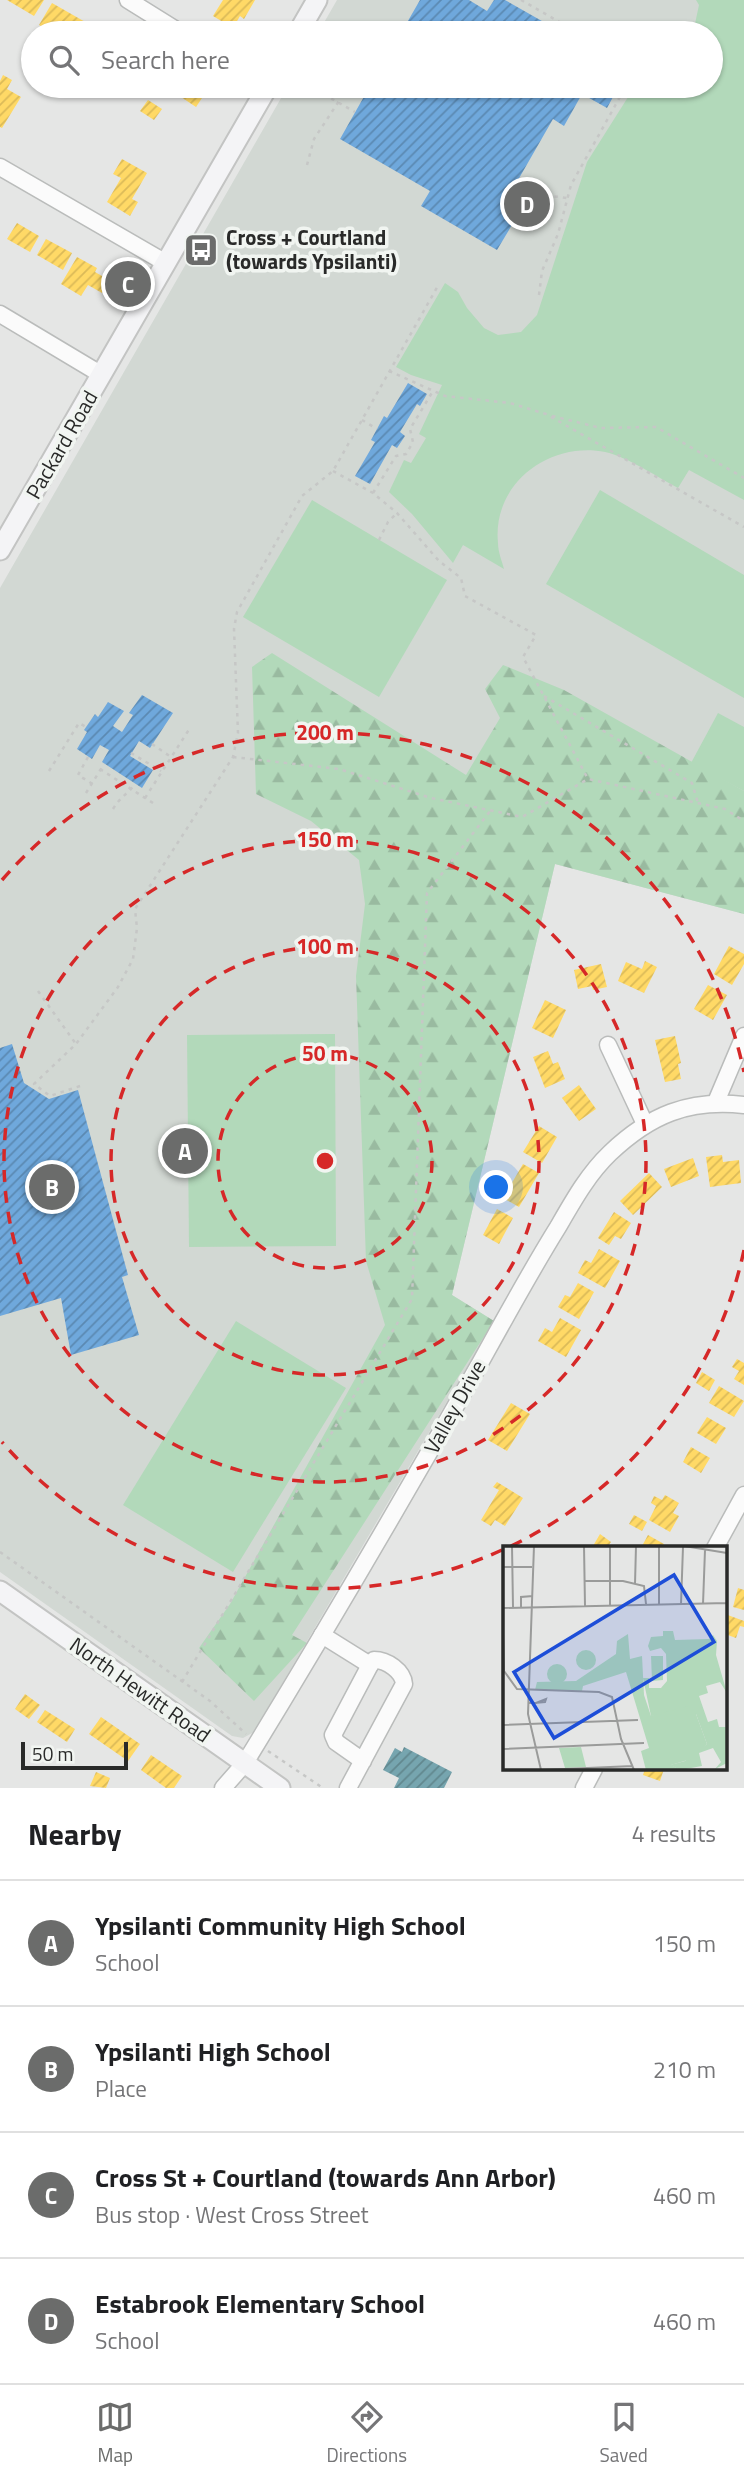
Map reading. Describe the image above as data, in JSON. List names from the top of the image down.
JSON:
{
  "streets": {
    "main road": ["Packard Road", "North Hewitt Road"],
    "street": ["Valley Drive"]
  },
  "crossings": [
    ["Valley Drive", "North Hewitt Road"]
  ],
  "places": {
    "bus stop": ["Cross + Courtland (towards Ypsilanti)"]
  },
  "scale_bar": "50 m",
  "page": {
    "search": "Search here",
    "pins": [
      "D",
      "C",
      "A",
      "B"
    ],
    "scale": "50 m",
    "heading": ["Nearby", "4 results"],
    "list": [
      {
        "mark": "A",
        "name": "Ypsilanti Community High School",
        "note": "School",
        "value": "150 m"
      },
      {
        "mark": "B",
        "name": "Ypsilanti High School",
        "note": "Place",
        "value": "210 m"
      },
      {
        "mark": "C",
        "name": "Cross St + Courtland (towards Ann Arbor)",
        "note": "Bus stop · West Cross Street",
        "value": "460 m"
      },
      {
        "mark": "D",
        "name": "Estabrook Elementary School",
        "note": "School",
        "value": "460 m"
      }
    ],
    "nav": ["Map", "Directions", "Saved"]
  },
  "rings": [
    "200 m",
    "150 m",
    "100 m",
    "50 m"
  ]
}
